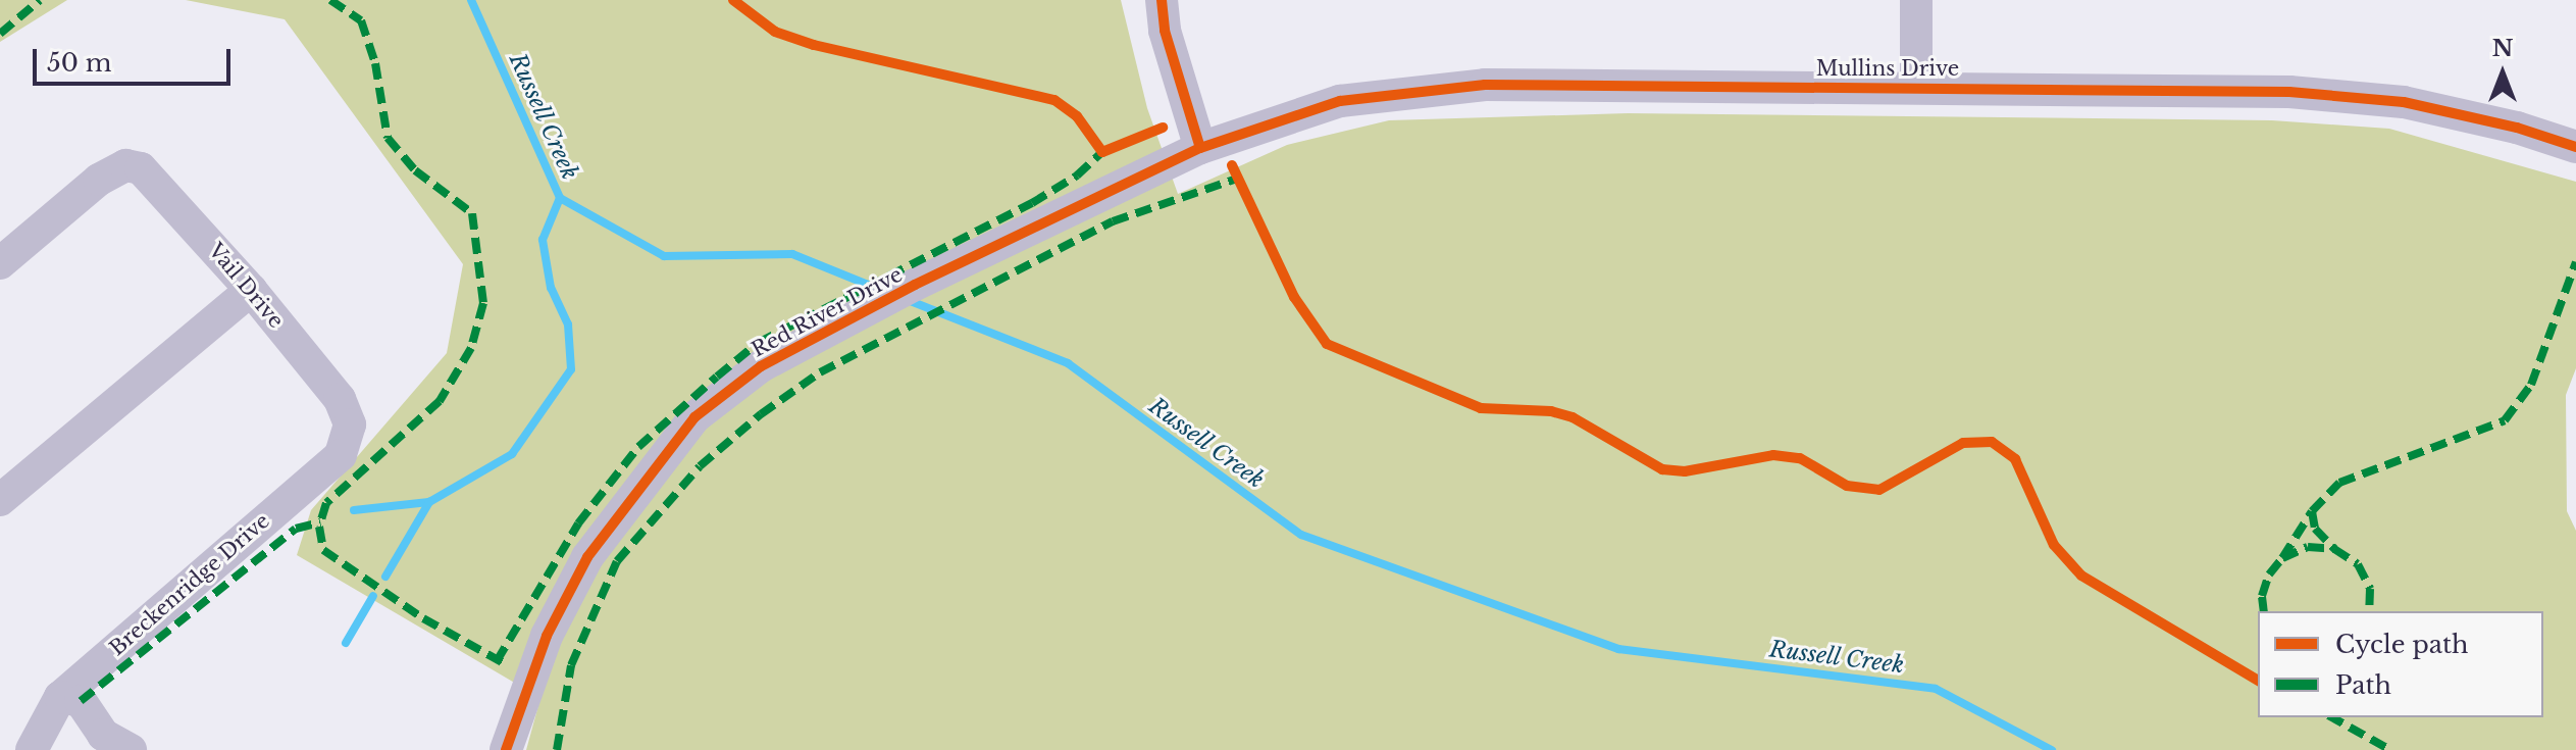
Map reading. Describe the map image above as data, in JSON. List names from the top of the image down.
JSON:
{
  "streets": {
    "street": [
      "Mullins Drive",
      "Vail Drive",
      "Red River Drive",
      "Breckenridge Drive"
    ]
  },
  "crossings": [
    ["Mullins Drive", "Red River Drive"],
    ["Vail Drive", "Breckenridge Drive"]
  ],
  "water": ["Russell Creek"],
  "legend": ["Cycle path", "Path"],
  "scale_bar": "50 m",
  "north": "top"
}
